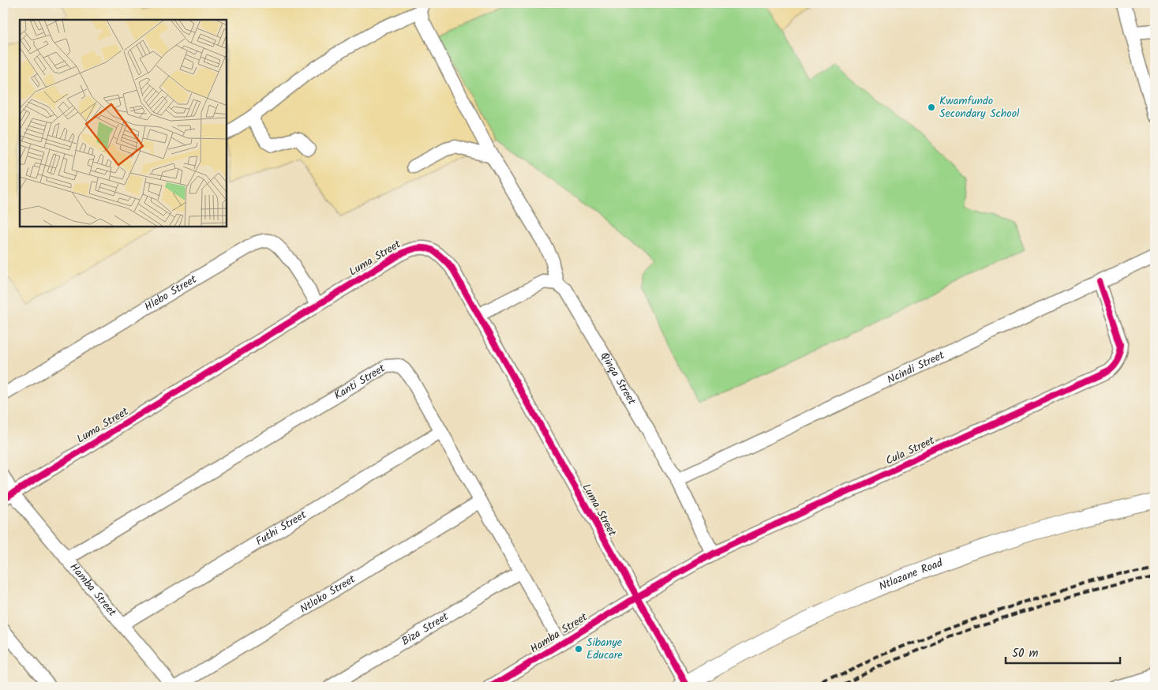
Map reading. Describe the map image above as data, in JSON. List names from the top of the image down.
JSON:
{
  "streets": {
    "street": [
      "Luma Street",
      "Hlebo Street",
      "Ncindi Street",
      "Qinqa Street",
      "Kanti Street",
      "Cula Street",
      "Futhi Street",
      "Ntlazane Road",
      "Hamba Street",
      "Ntloko Street",
      "Biza Street"
    ]
  },
  "crossings": [
    ["Luma Street", "Hlebo Street"],
    ["Luma Street", "Cula Street"],
    ["Luma Street", "Ntlazane Road"],
    ["Luma Street", "Hamba Street"],
    ["Ncindi Street", "Qinqa Street"],
    ["Ncindi Street", "Cula Street"],
    ["Qinqa Street", "Cula Street"],
    ["Kanti Street", "Futhi Street"],
    ["Kanti Street", "Hamba Street"],
    ["Kanti Street", "Ntloko Street"],
    ["Kanti Street", "Biza Street"],
    ["Cula Street", "Hamba Street"],
    ["Futhi Street", "Hamba Street"],
    ["Hamba Street", "Ntloko Street"]
  ],
  "places": ["Kwamfundo Secondary School", "Sibanye Educare"],
  "scale_bar": "50 m"
}
